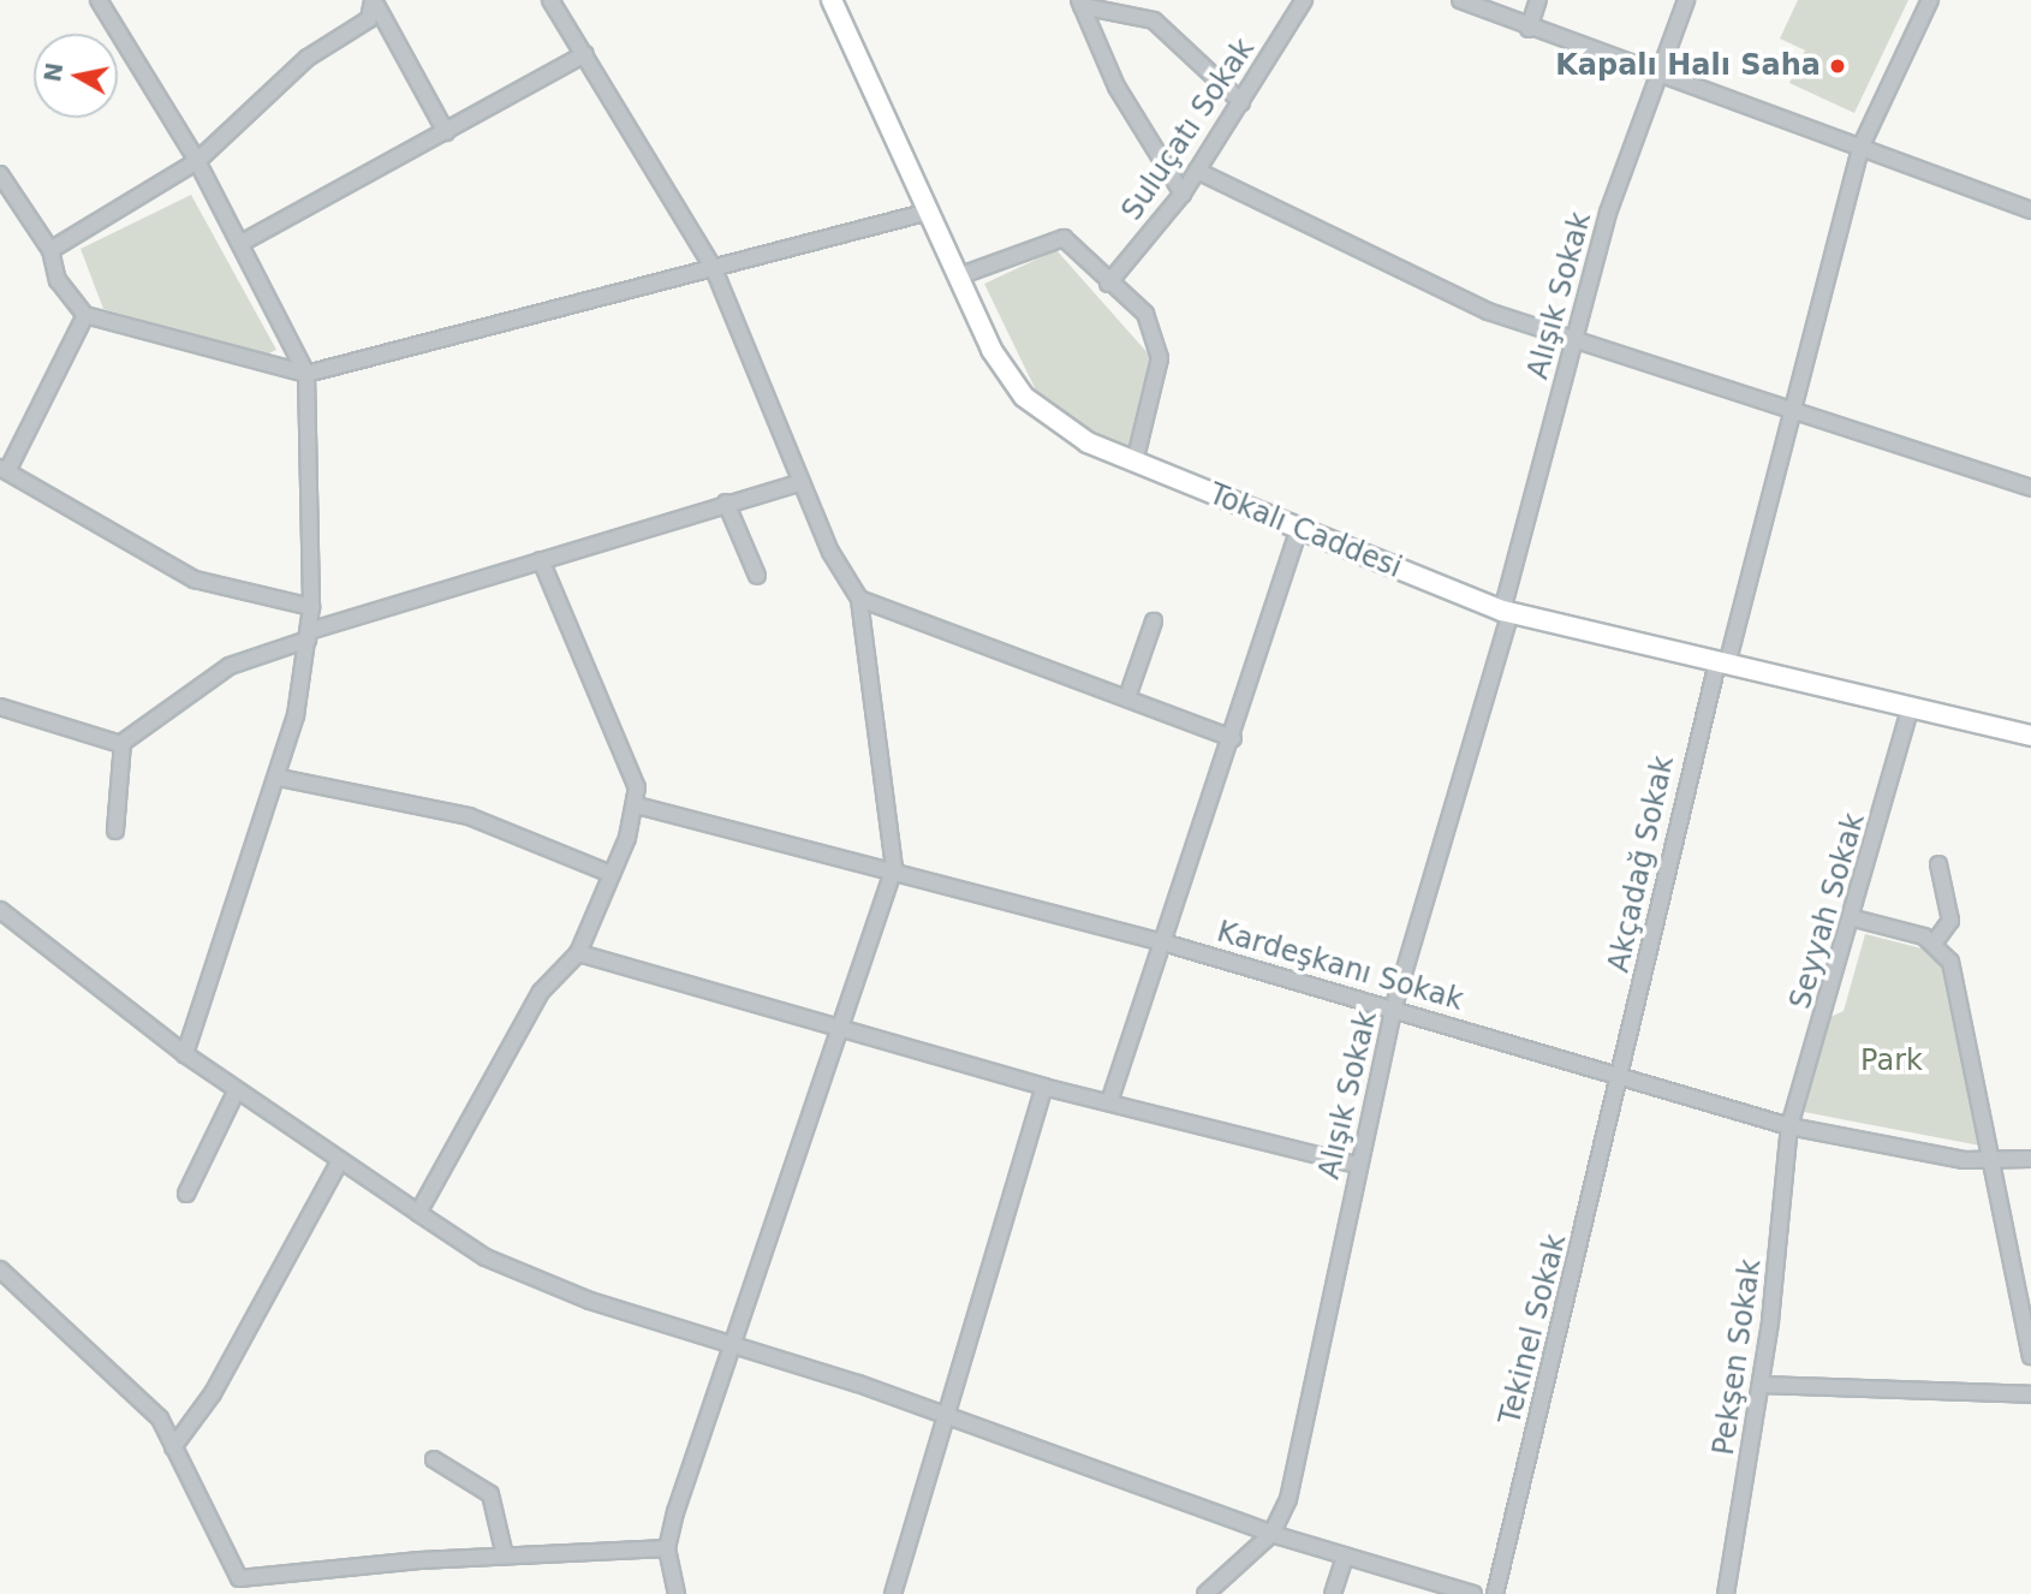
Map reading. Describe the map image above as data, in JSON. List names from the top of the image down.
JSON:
{
  "streets": {
    "street": [
      "Suluçatı Sokak",
      "Alışık Sokak",
      "Tokalı Caddesi",
      "Akçadağ Sokak",
      "Seyyah Sokak",
      "Kardeşkanı Sokak",
      "Tekinel Sokak",
      "Pekşen Sokak"
    ]
  },
  "crossings": [
    ["Alışık Sokak", "Tokalı Caddesi"],
    ["Alışık Sokak", "Kardeşkanı Sokak"],
    ["Tokalı Caddesi", "Akçadağ Sokak"],
    ["Tokalı Caddesi", "Seyyah Sokak"],
    ["Akçadağ Sokak", "Kardeşkanı Sokak"],
    ["Akçadağ Sokak", "Tekinel Sokak"],
    ["Seyyah Sokak", "Kardeşkanı Sokak"],
    ["Seyyah Sokak", "Pekşen Sokak"],
    ["Kardeşkanı Sokak", "Tekinel Sokak"],
    ["Kardeşkanı Sokak", "Pekşen Sokak"]
  ],
  "parks": ["Park"],
  "places": ["Kapalı Halı Saha"],
  "north": "left"
}
